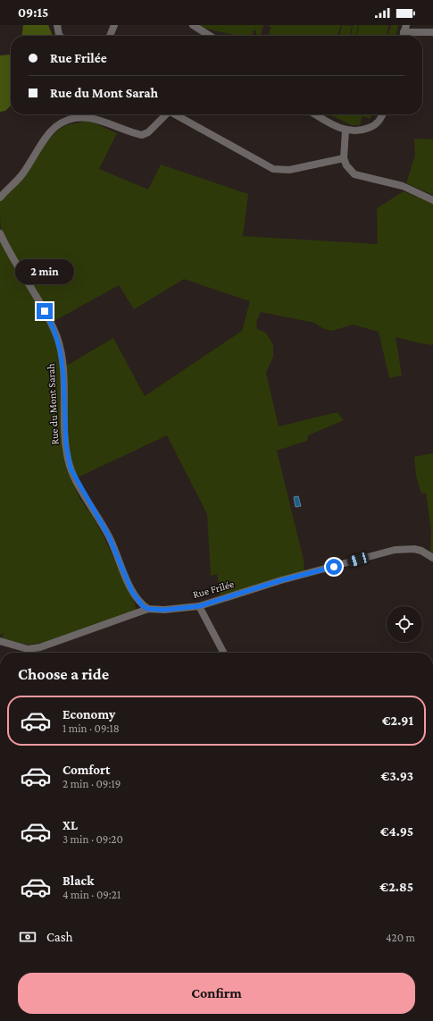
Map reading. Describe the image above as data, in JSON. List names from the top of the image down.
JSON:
{
  "streets": {
    "street": ["Rue du Mont Sarah", "Rue Frilée"]
  },
  "crossings": [
    ["Rue du Mont Sarah", "Rue Frilée"]
  ],
  "page": {
    "status": "09:15",
    "banner": ["Rue Frilée", "Rue du Mont Sarah"],
    "bubble": "2 min",
    "heading": "Choose a ride",
    "list": [
      {
        "name": "Economy",
        "note": "1 min · 09:18",
        "value": "€2.91"
      },
      {
        "name": "Comfort",
        "note": "2 min · 09:19",
        "value": "€3.93"
      },
      {
        "name": "XL",
        "note": "3 min · 09:20",
        "value": "€4.95"
      },
      {
        "name": "Black",
        "note": "4 min · 09:21",
        "value": "€2.85"
      }
    ],
    "pay": ["Cash", "420 m"],
    "buttons": "Confirm"
  }
}
